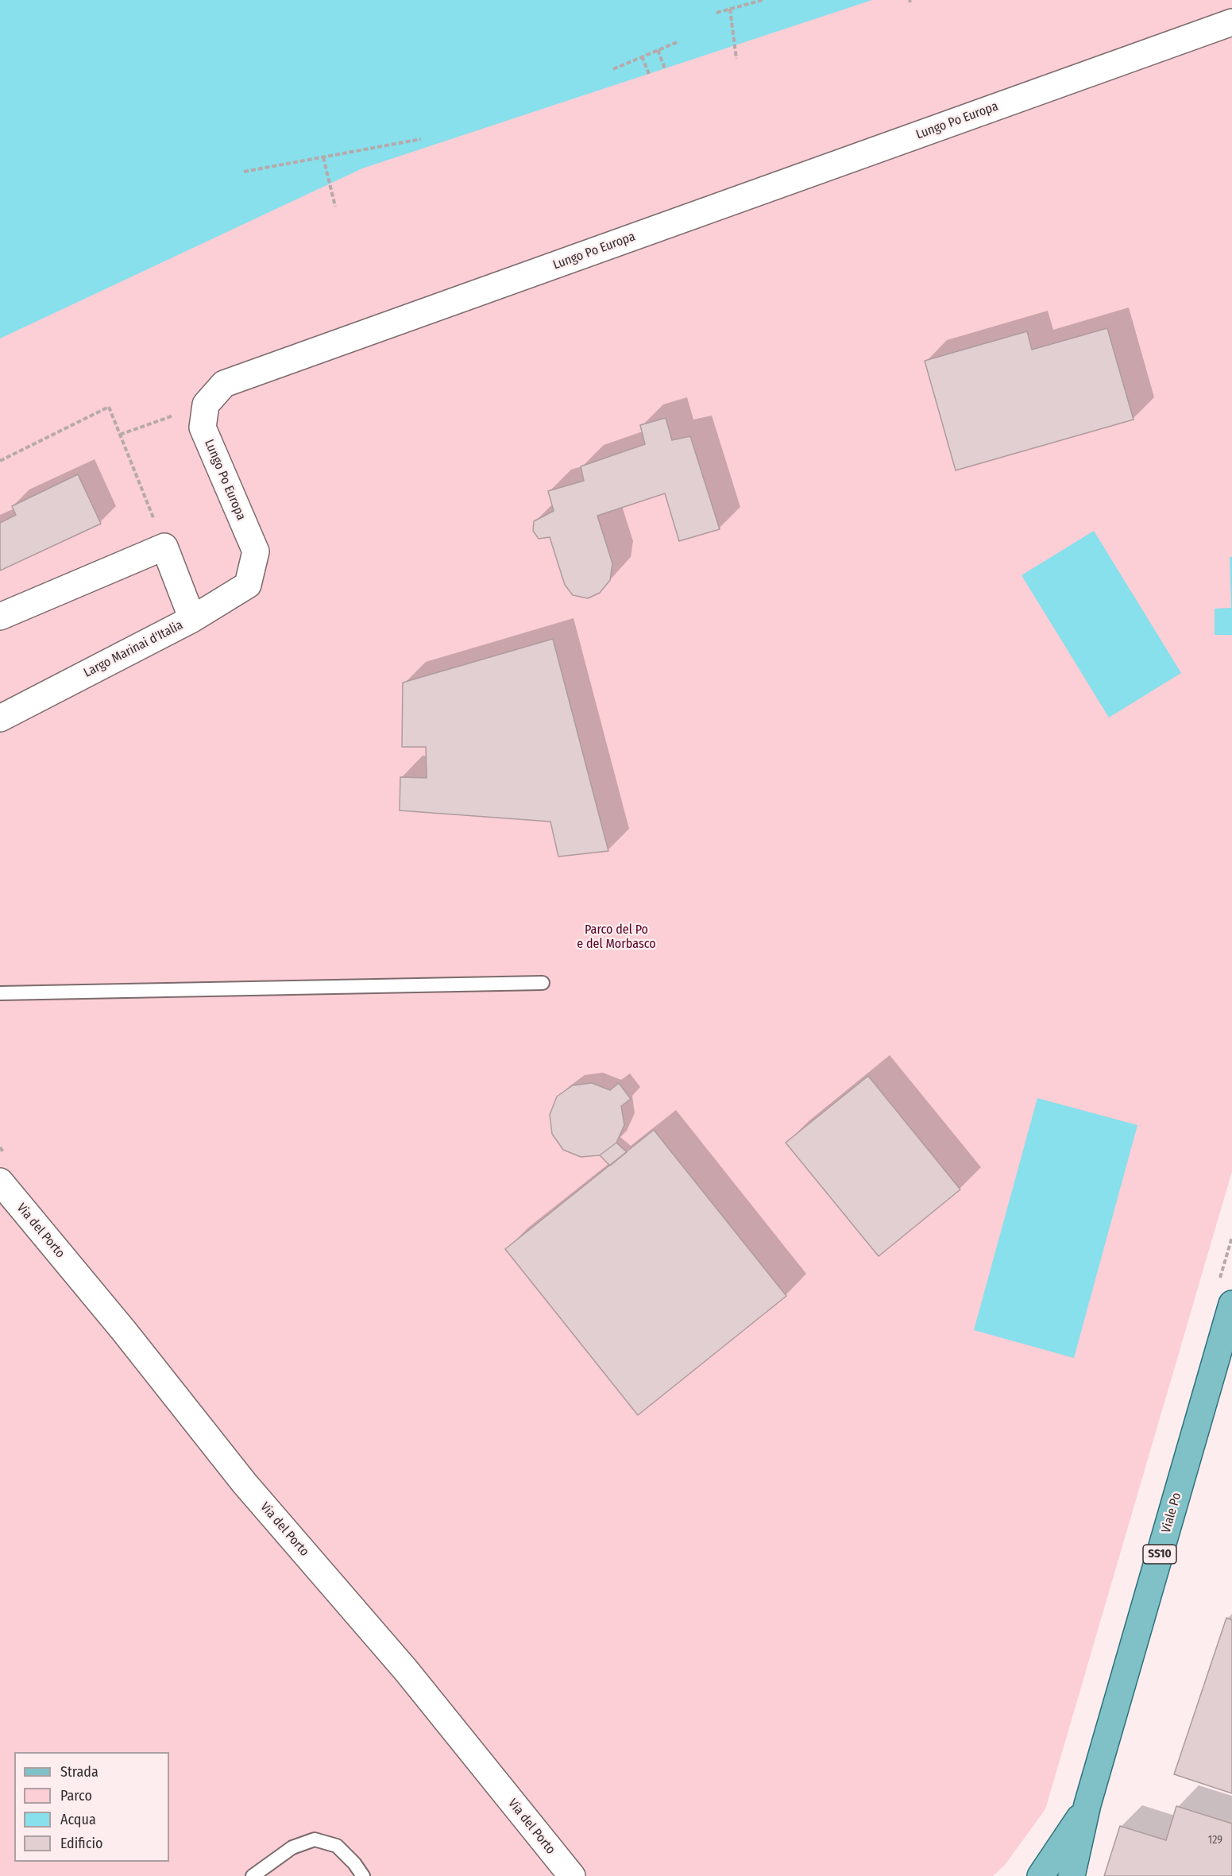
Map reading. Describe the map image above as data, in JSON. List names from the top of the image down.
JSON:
{
  "streets": {
    "main road": ["Viale Po", "SS10"],
    "street": ["Lungo Po Europa", "Largo Marinai d'Italia", "Via del Porto"]
  },
  "crossings": [
    ["Lungo Po Europa", "Largo Marinai d'Italia"]
  ],
  "parks": ["Parco del Po e del Morbasco"],
  "house_numbers": ["129"],
  "legend": [
    "Strada",
    "Parco",
    "Acqua",
    "Edificio"
  ]
}
